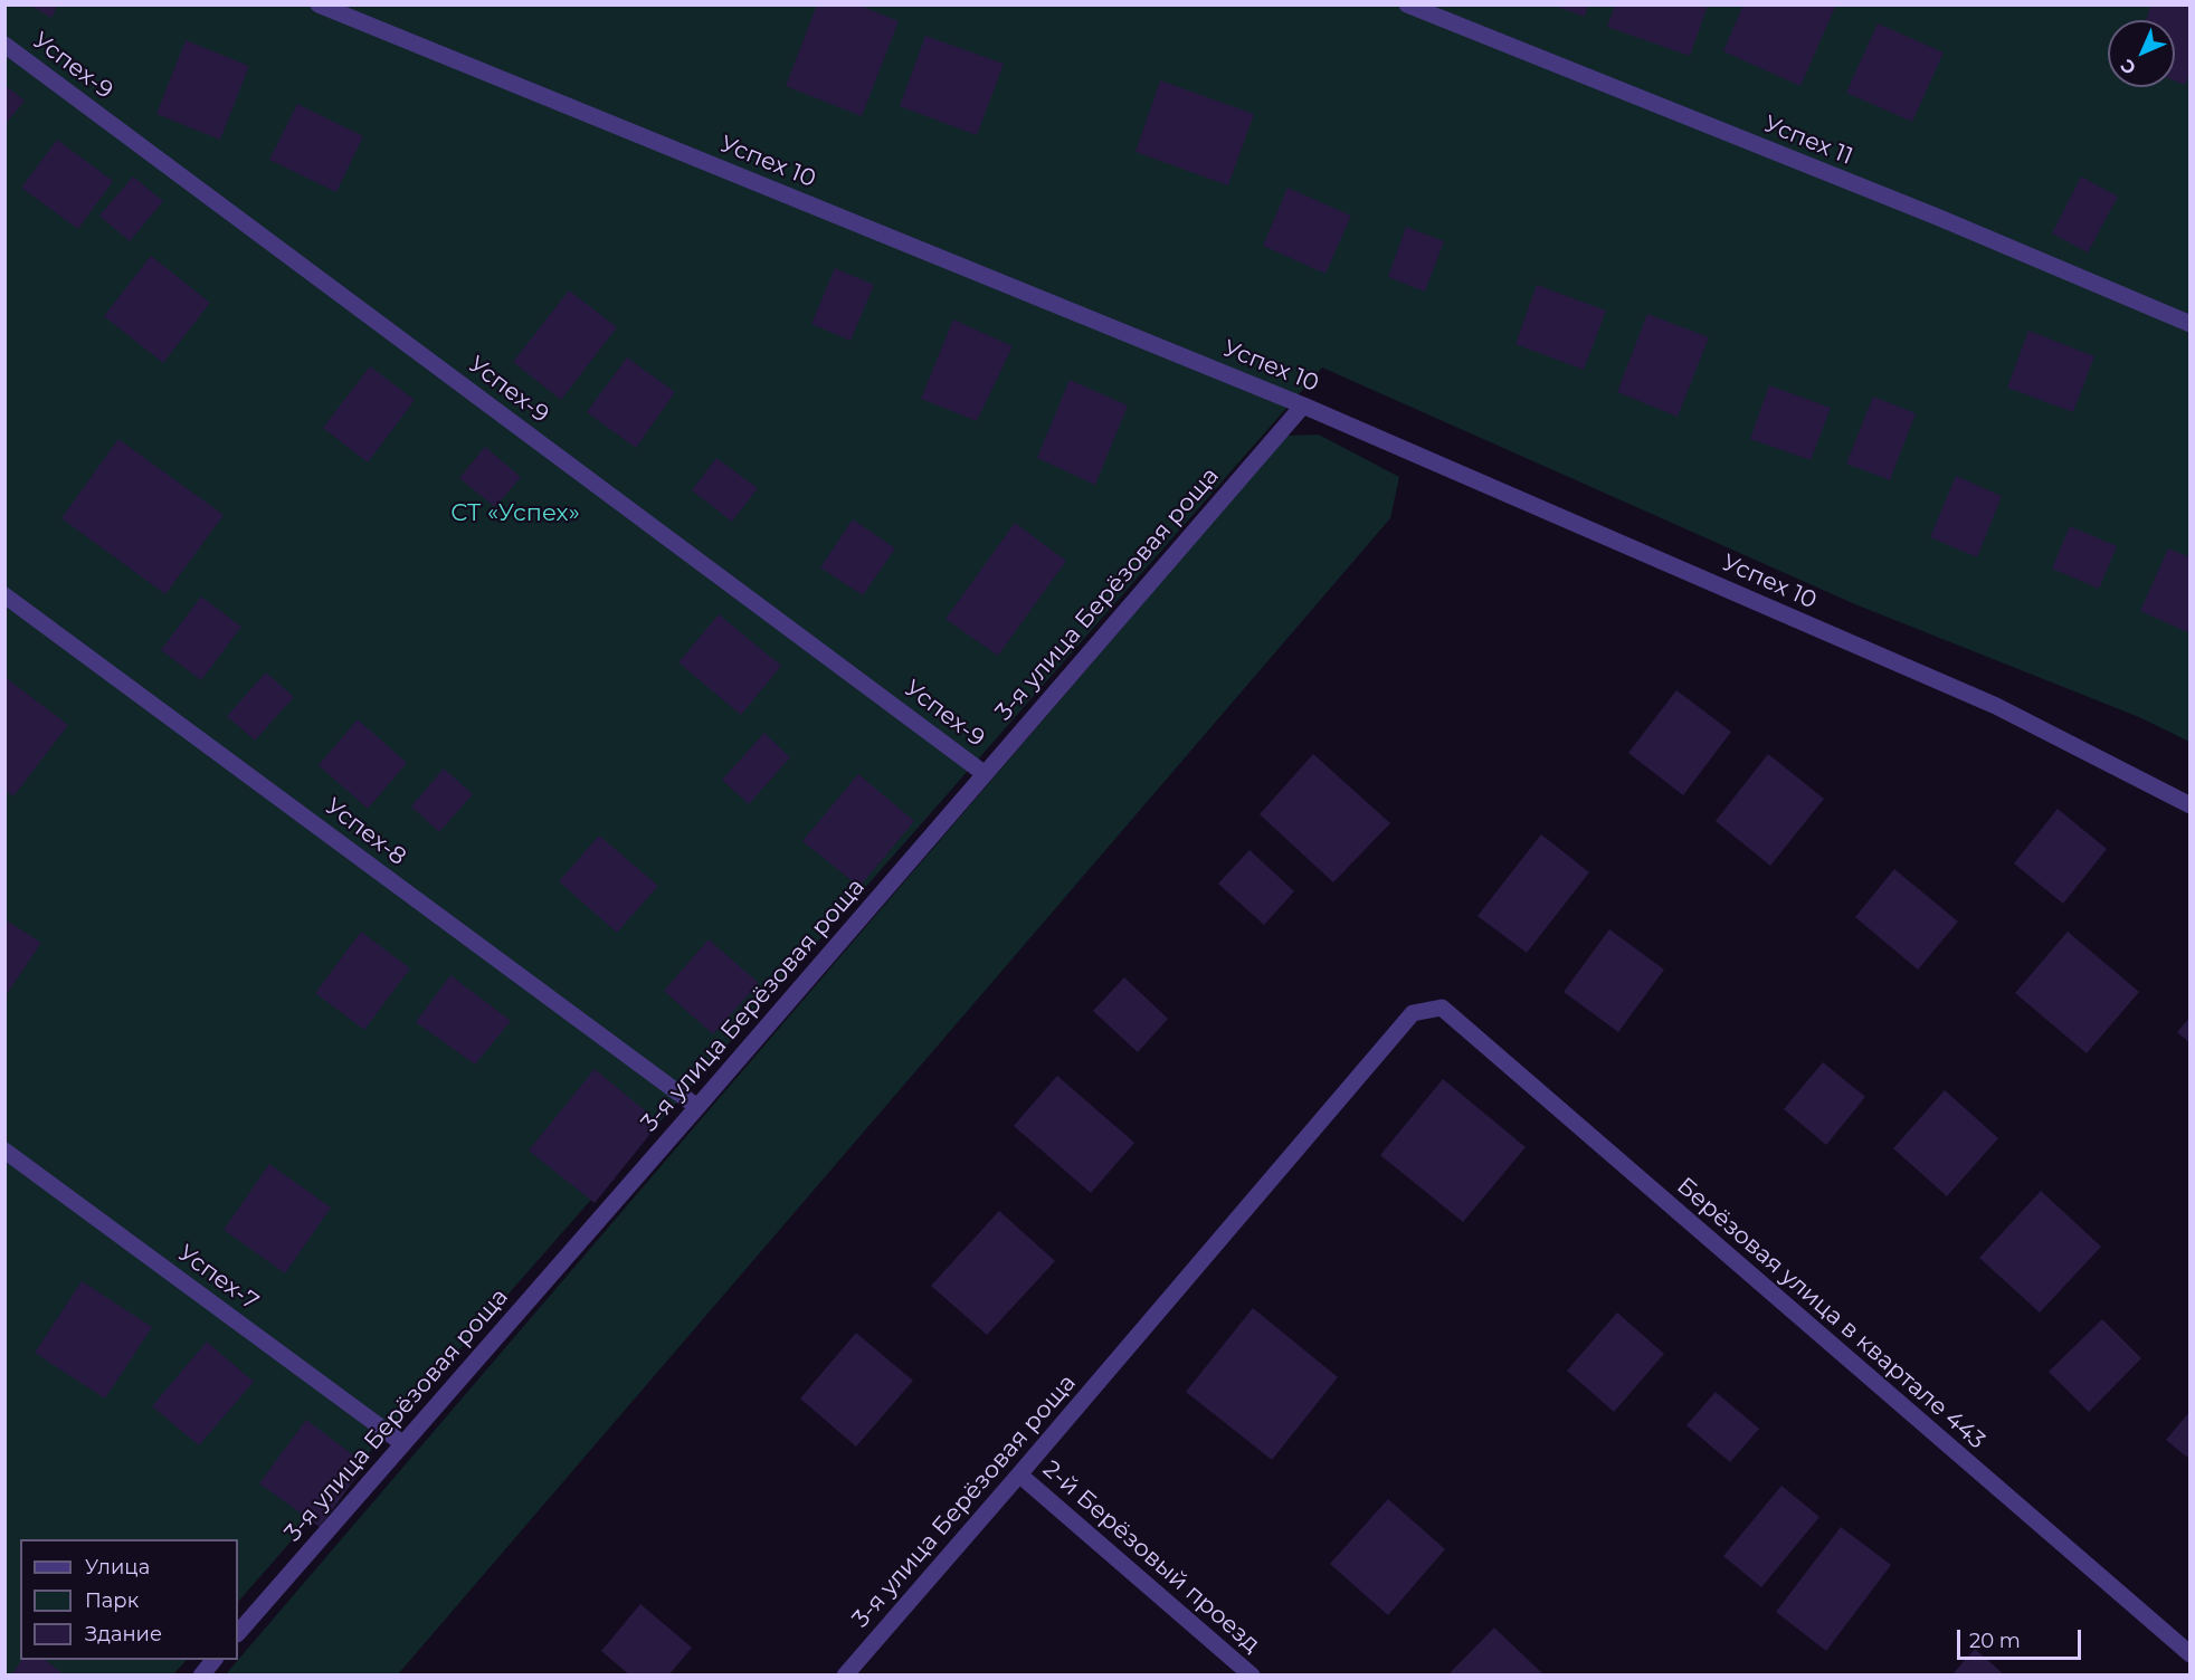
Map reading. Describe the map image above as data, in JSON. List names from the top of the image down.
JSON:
{
  "streets": {
    "street": [
      "Успех-9",
      "Успех 11",
      "Успех 10",
      "3-я улица Берёзовая роща",
      "Успех-8",
      "Успех-7",
      "Берёзовая улица в квартале 443",
      "2-й Берёзовый проезд"
    ]
  },
  "crossings": [
    ["Успех-9", "3-я улица Берёзовая роща"],
    ["Успех 10", "3-я улица Берёзовая роща"],
    ["3-я улица Берёзовая роща", "Успех-8"],
    ["3-я улица Берёзовая роща", "Успех-7"],
    ["3-я улица Берёзовая роща", "Берёзовая улица в квартале 443"],
    ["3-я улица Берёзовая роща", "2-й Берёзовый проезд"]
  ],
  "parks": ["СТ «Успех»"],
  "legend": ["Улица", "Парк", "Здание"],
  "scale_bar": "20 m",
  "north": "bottom left"
}
